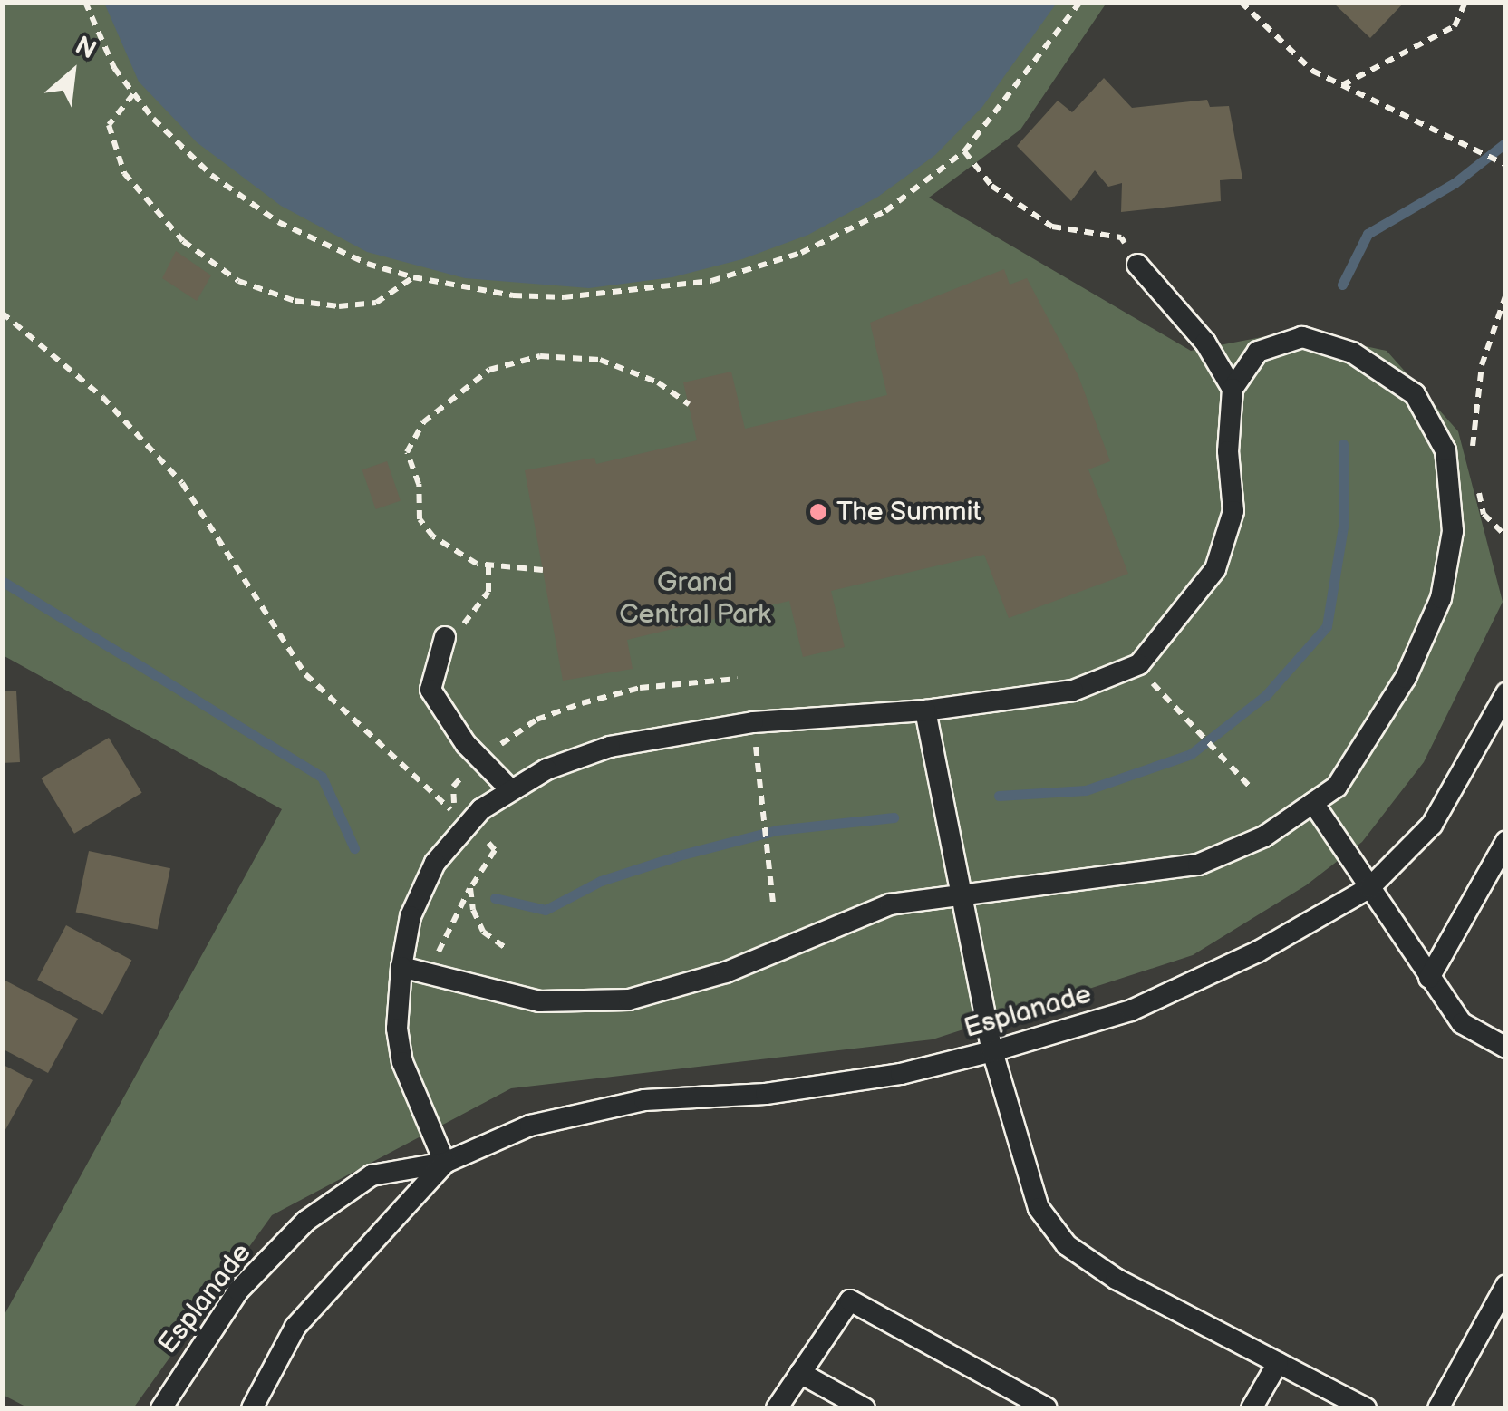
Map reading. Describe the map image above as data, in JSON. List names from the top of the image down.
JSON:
{
  "streets": {
    "lane": ["Esplanade"]
  },
  "parks": ["Grand Central Park"],
  "places": ["The Summit"],
  "north": "top right"
}
